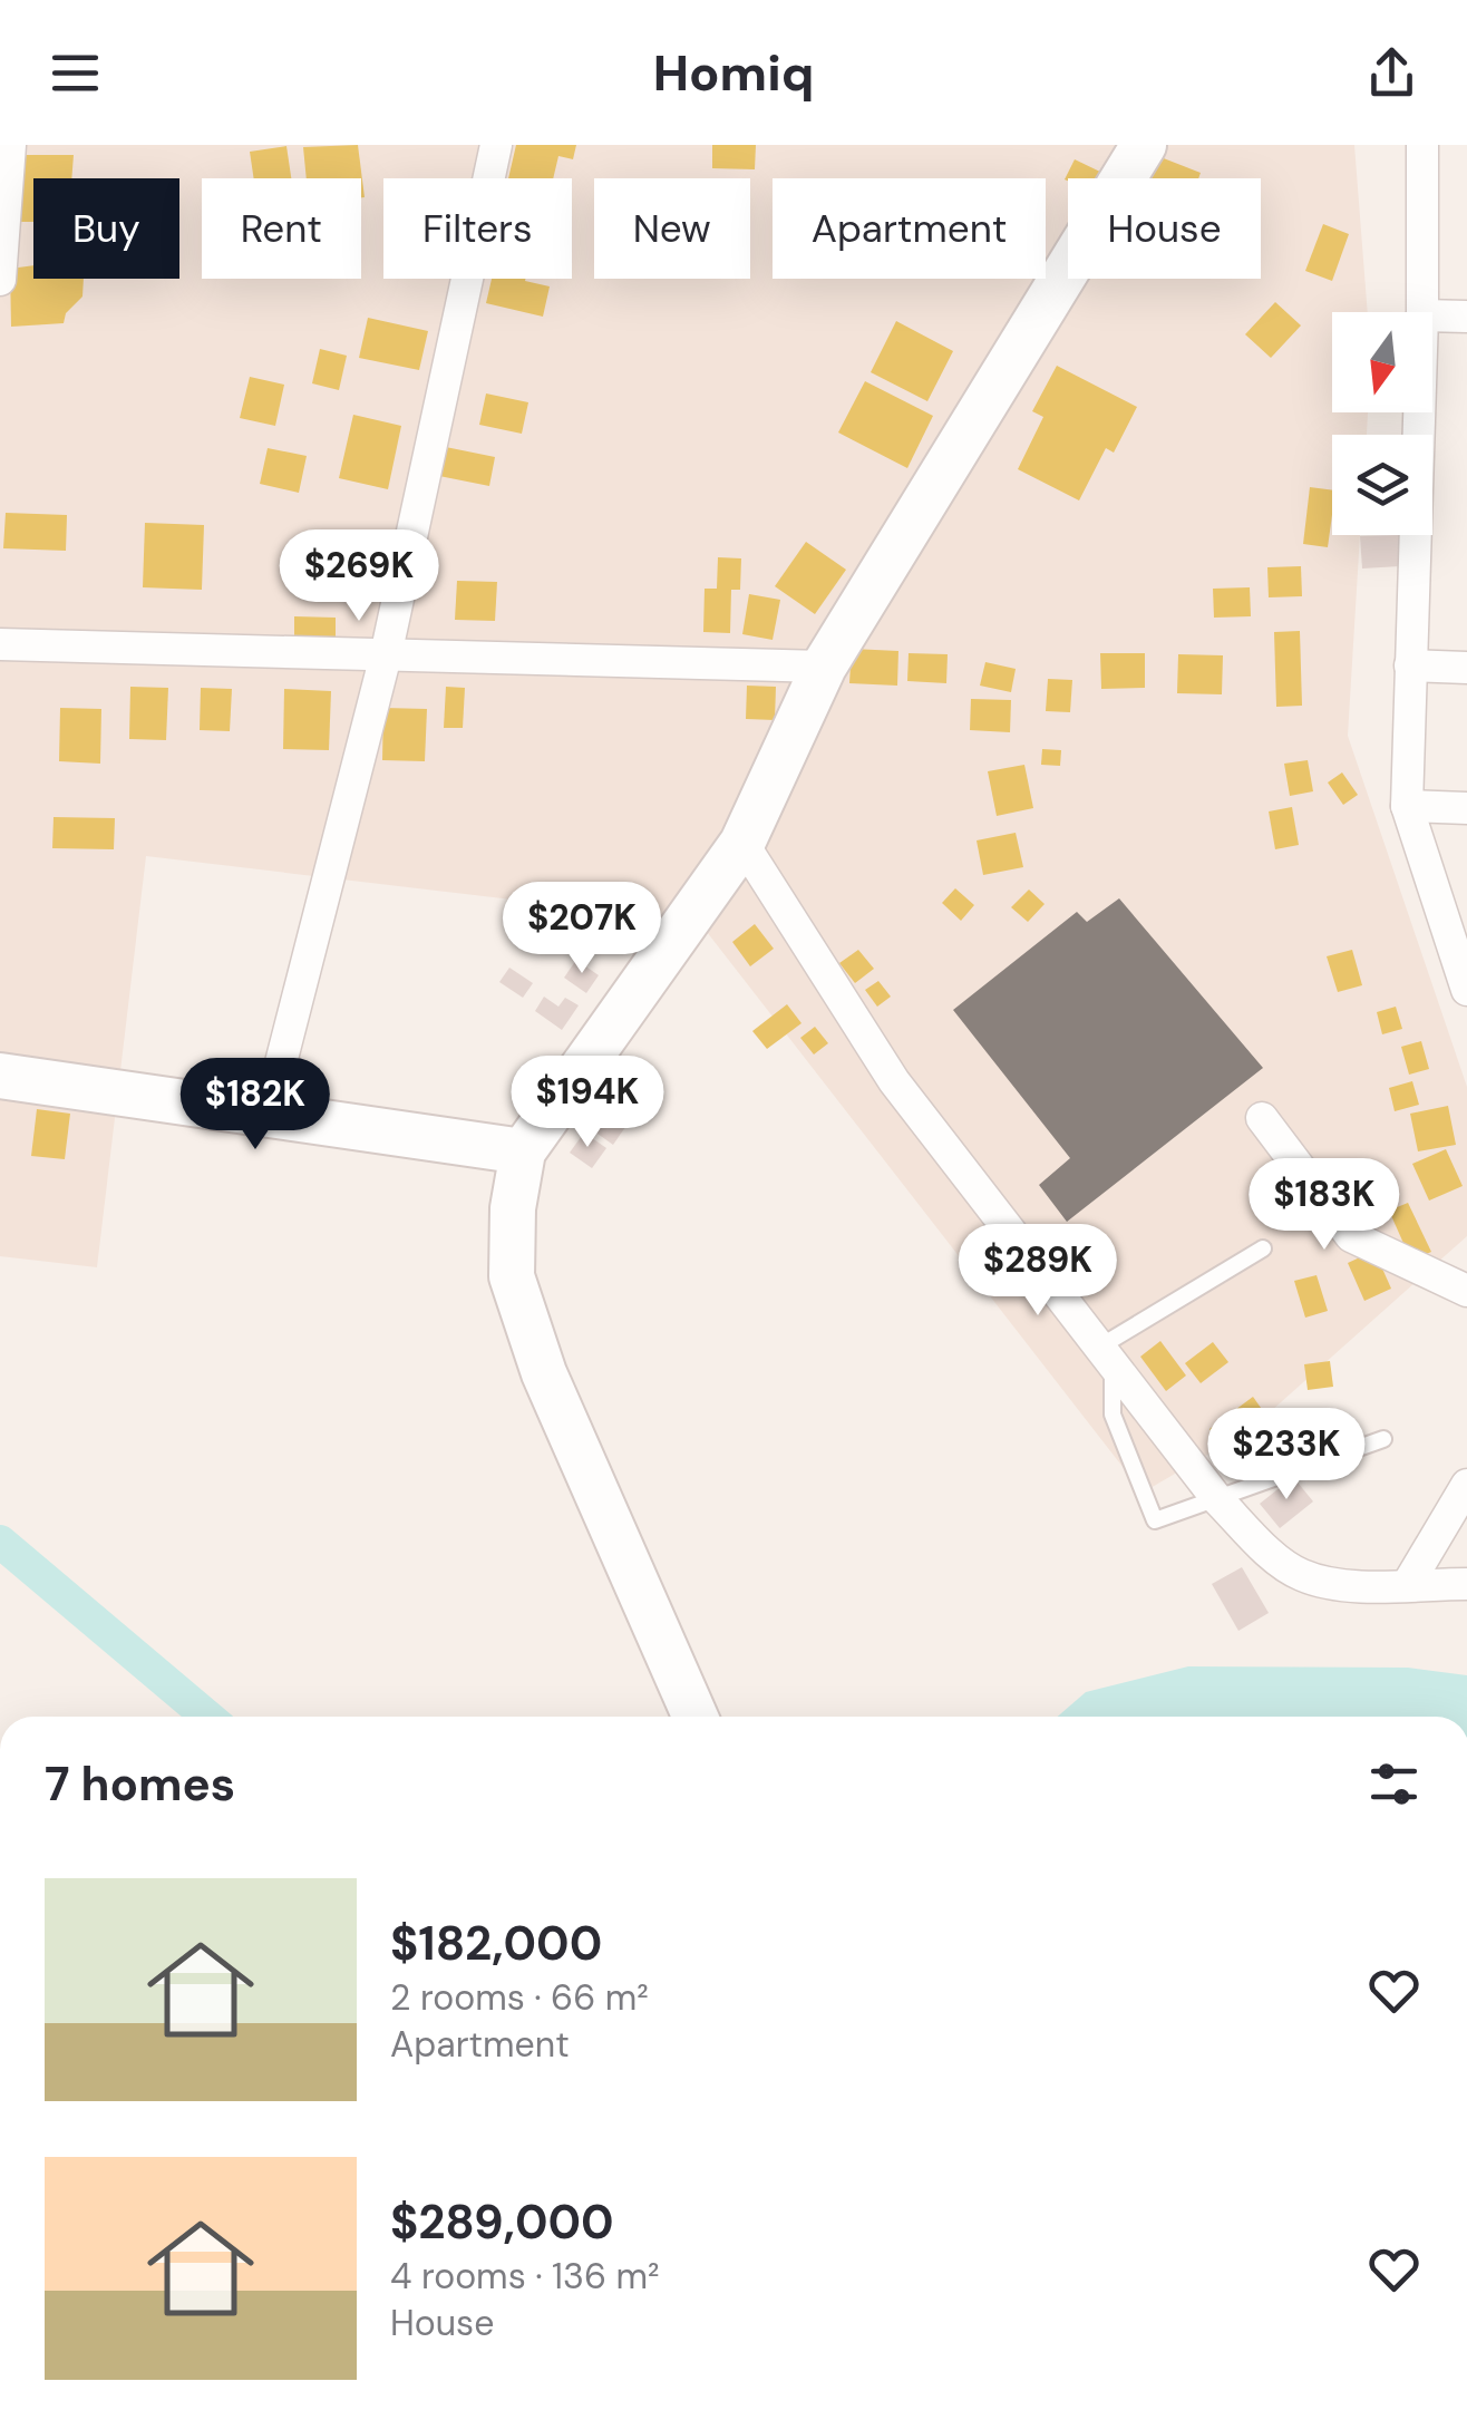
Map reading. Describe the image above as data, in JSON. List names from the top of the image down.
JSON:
{
  "north": "bottom",
  "page": {
    "header": "Homiq",
    "chip": [
      "Buy",
      "Rent",
      "Filters",
      "New",
      "Apartment",
      "House"
    ],
    "price": [
      "$269K",
      "$207K",
      "$194K",
      "$182K",
      "$183K",
      "$289K",
      "$233K"
    ],
    "heading": "7 homes",
    "list": [
      {
        "name": "$182,000",
        "note": "2 rooms · 66 m² · Apartment"
      },
      {
        "name": "$289,000",
        "note": "4 rooms · 136 m² · House"
      }
    ]
  }
}
